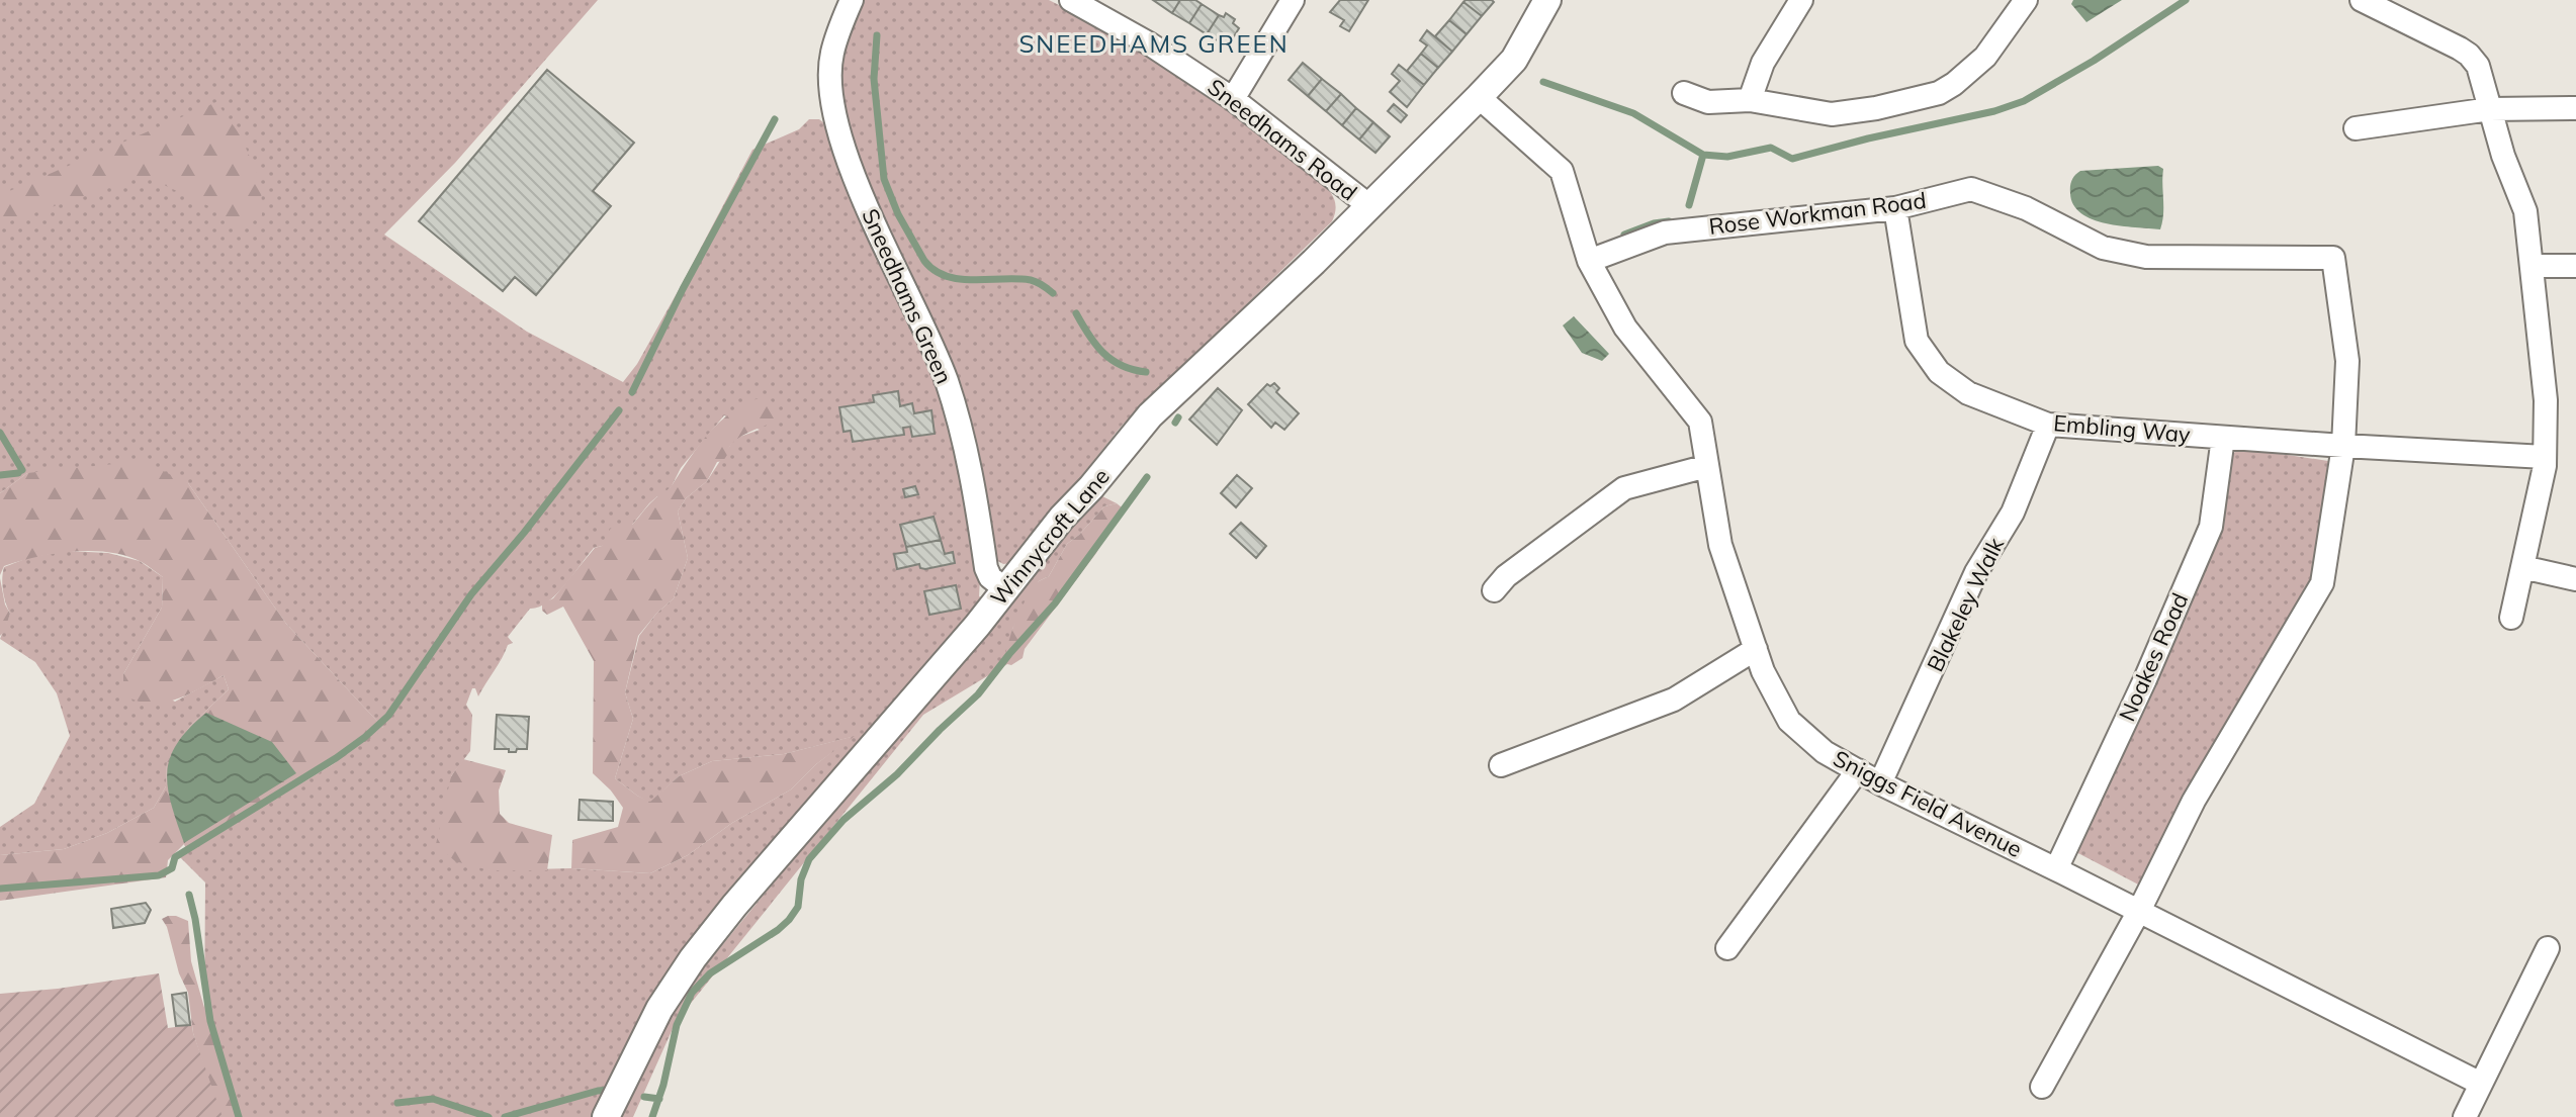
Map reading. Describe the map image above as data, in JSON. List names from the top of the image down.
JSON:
{
  "streets": {
    "street": [
      "Sneedhams Road",
      "Rose Workman Road",
      "Sneedhams Green",
      "Embling Way",
      "Winnycroft Lane",
      "Blakeley Walk",
      "Noakes Road",
      "Sniggs Field Avenue"
    ]
  },
  "crossings": [
    ["Sneedhams Road", "Winnycroft Lane"],
    ["Rose Workman Road", "Embling Way"],
    ["Rose Workman Road", "Sniggs Field Avenue"],
    ["Sneedhams Green", "Winnycroft Lane"],
    ["Embling Way", "Blakeley Walk"],
    ["Embling Way", "Noakes Road"],
    ["Winnycroft Lane", "Sniggs Field Avenue"],
    ["Blakeley Walk", "Sniggs Field Avenue"],
    ["Noakes Road", "Sniggs Field Avenue"]
  ],
  "districts": ["SNEEDHAMS GREEN"]
}
